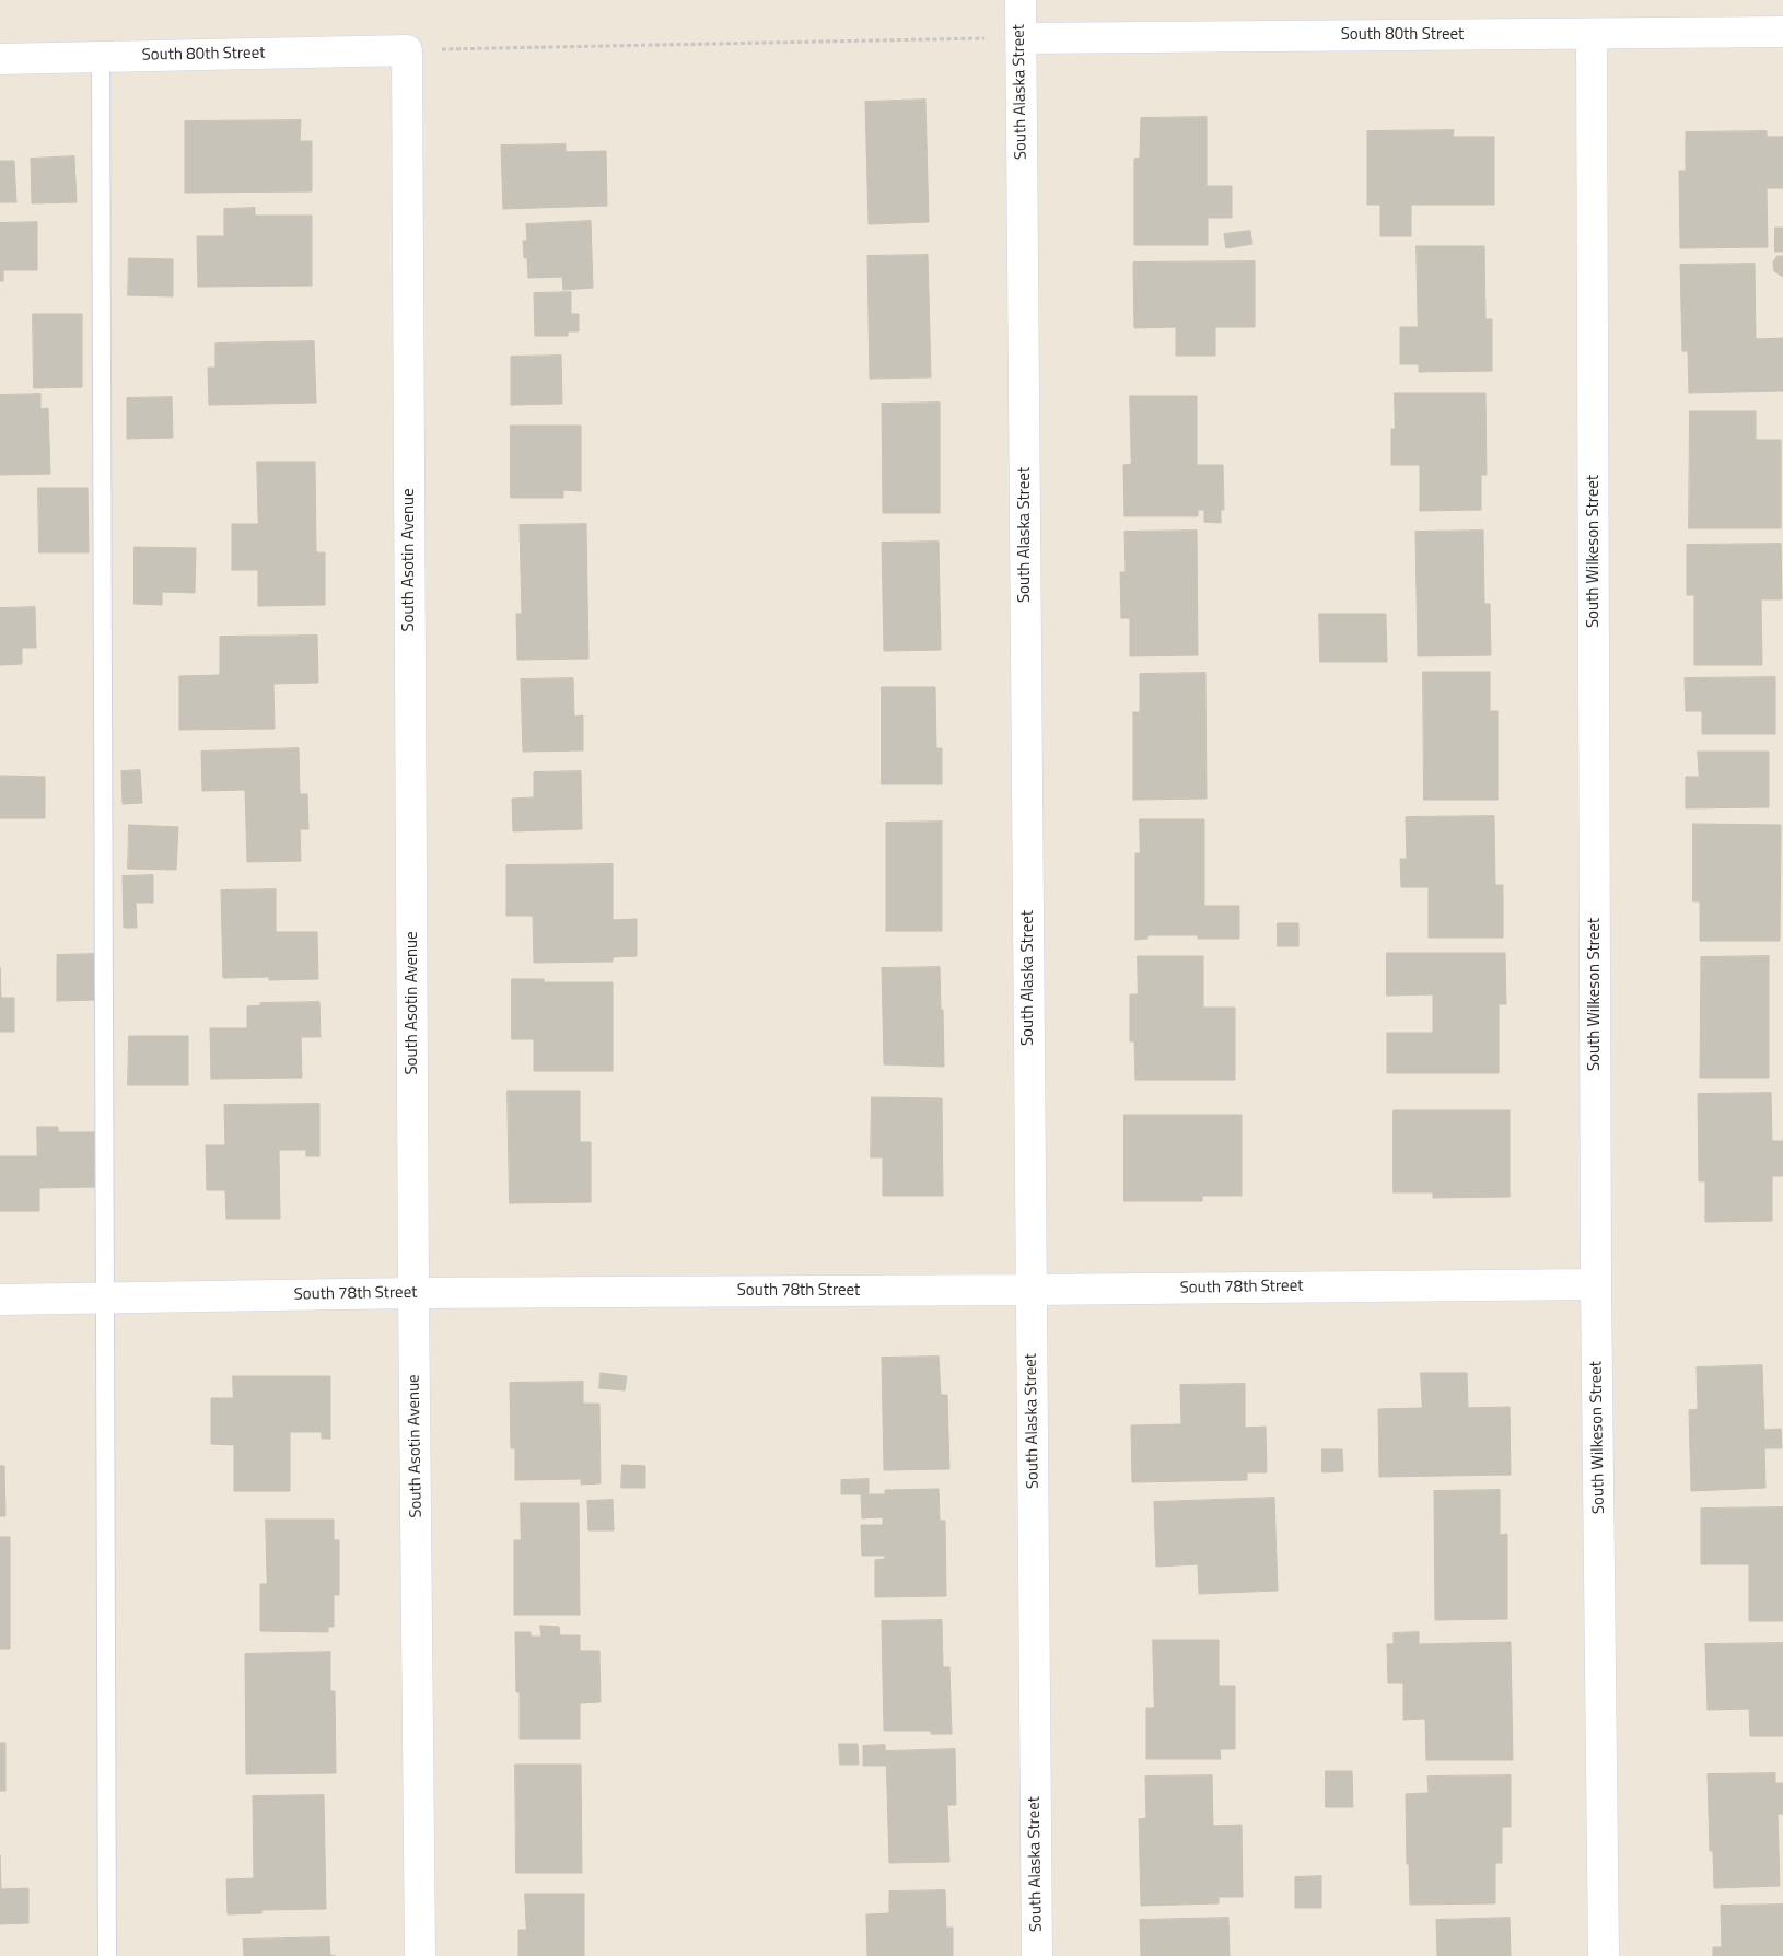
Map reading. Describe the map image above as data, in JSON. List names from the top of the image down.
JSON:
{
  "streets": {
    "street": [
      "South 80th Street",
      "South Alaska Street",
      "South Wilkeson Street",
      "South Asotin Avenue",
      "South 78th Street"
    ]
  },
  "crossings": [
    ["South 80th Street", "South Alaska Street"],
    ["South 80th Street", "South Wilkeson Street"],
    ["South 80th Street", "South Asotin Avenue"],
    ["South Alaska Street", "South 78th Street"],
    ["South Wilkeson Street", "South 78th Street"],
    ["South Asotin Avenue", "South 78th Street"]
  ]
}
